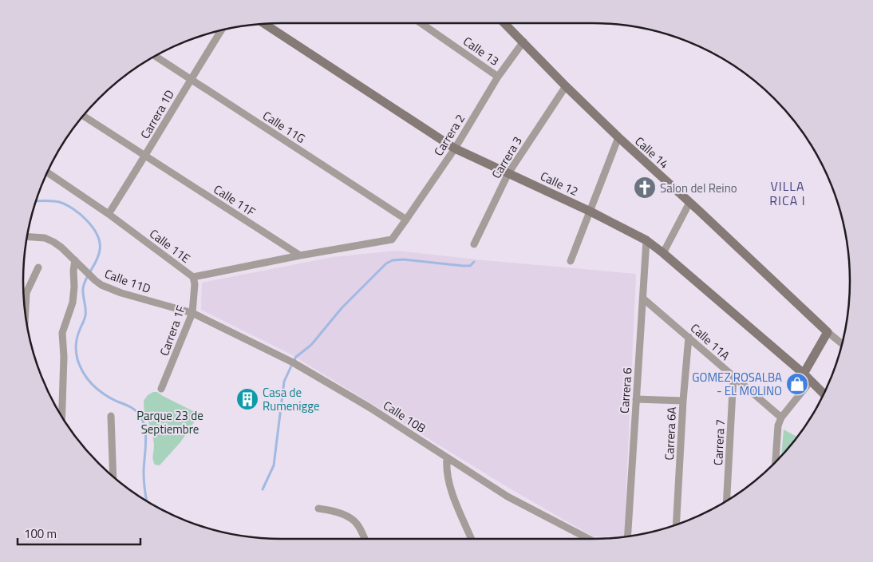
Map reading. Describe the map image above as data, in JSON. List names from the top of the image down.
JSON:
{
  "streets": {
    "street": [
      "Calle 13",
      "Carrera 1D",
      "Calle 11G",
      "Carrera 2",
      "Calle 14",
      "Carrera 3",
      "Calle 12",
      "Calle 11F",
      "Calle 11E",
      "Calle 11D",
      "Carrera 1F",
      "Calle 11A",
      "Carrera 6",
      "Calle 10B",
      "Carrera 6A",
      "Carrera 7"
    ]
  },
  "crossings": [
    ["Calle 13", "Carrera 2"],
    ["Carrera 1D", "Calle 11G"],
    ["Carrera 1D", "Calle 11F"],
    ["Carrera 1D", "Calle 11E"],
    ["Calle 11G", "Carrera 2"],
    ["Carrera 2", "Calle 14"],
    ["Carrera 2", "Calle 12"],
    ["Carrera 2", "Calle 11F"],
    ["Carrera 2", "Calle 11E"],
    ["Calle 14", "Carrera 3"],
    ["Carrera 3", "Calle 12"],
    ["Calle 12", "Carrera 6"],
    ["Calle 11F", "Calle 11E"],
    ["Calle 11E", "Carrera 1F"],
    ["Calle 11D", "Carrera 1F"],
    ["Calle 11D", "Calle 10B"],
    ["Carrera 1F", "Calle 10B"],
    ["Calle 11A", "Carrera 6"],
    ["Calle 11A", "Carrera 6A"],
    ["Calle 11A", "Carrera 7"]
  ],
  "districts": ["VILLA RICA I"],
  "parks": ["Parque 23 de Septiembre"],
  "places": {
    "church": ["Salon del Reino"],
    "shop": ["GOMEZ ROSALBA - EL MOLINO"],
    "building": ["Casa de Rumenigge"]
  },
  "scale_bar": "100 m"
}
